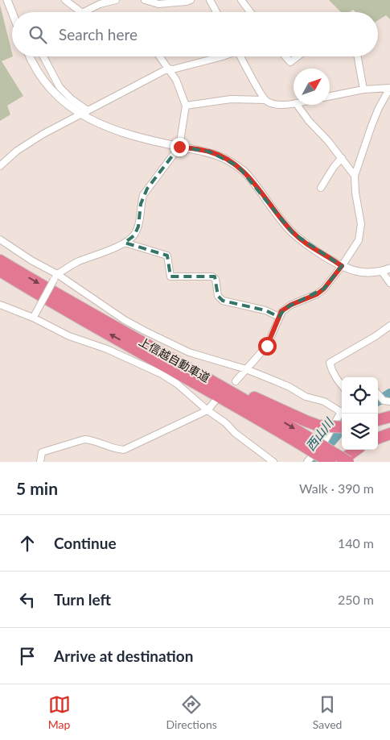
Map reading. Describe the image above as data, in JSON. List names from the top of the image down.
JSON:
{
  "streets": {
    "highway": ["上信越自動車道"]
  },
  "water": ["西山川"],
  "north": "top right",
  "page": {
    "search": "Search here",
    "heading": ["5 min", "Walk · 390 m"],
    "list": [
      ["Continue", "140 m"],
      ["Turn left", "250 m"],
      "Arrive at destination"
    ],
    "nav": ["Map", "Directions", "Saved"]
  }
}
